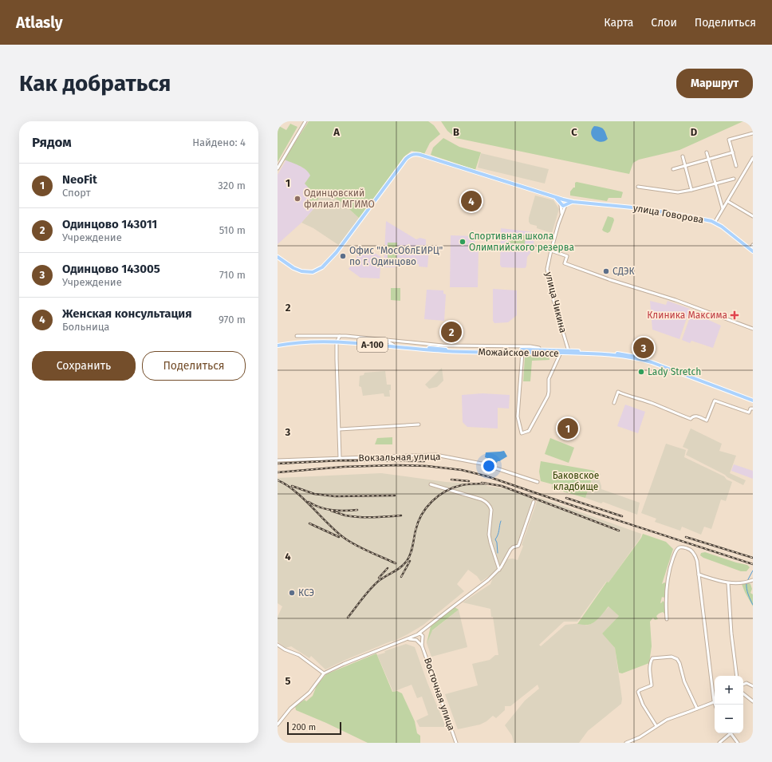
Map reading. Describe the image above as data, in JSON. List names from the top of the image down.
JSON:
{
  "streets": {
    "main road": ["улица Говорова", "А-100", "Можайское шоссе"],
    "street": ["улица Чикина", "Вокзальная улица", "Восточная улица"]
  },
  "crossings": [
    ["улица Говорова", "улица Чикина"],
    ["улица Чикина", "Можайское шоссе"]
  ],
  "parks": ["Баковское кладбище"],
  "places": {
    "other": [
      "Одинцовский филиал МГИМО",
      "Спортивная школа Олимпийского резерва",
      "Офис \"МосОблЕИРЦ\" по г. Одинцово",
      "СДЭК",
      "Lady Stretch",
      "КСЭ"
    ],
    "health": ["Клиника Максима"]
  },
  "scale_bar": "200 m",
  "page": {
    "header": "Atlasly",
    "nav": ["Карта", "Слои", "Поделиться"],
    "buttons": [
      "Маршрут",
      ["Сохранить", "Поделиться"]
    ],
    "title": "Как добраться",
    "heading": ["Рядом", "Найдено: 4"],
    "list": [
      {
        "mark": "1",
        "name": "NeoFit",
        "note": "Спорт",
        "value": "320 m"
      },
      {
        "mark": "2",
        "name": "Одинцово 143011",
        "note": "Учреждение",
        "value": "510 m"
      },
      {
        "mark": "3",
        "name": "Одинцово 143005",
        "note": "Учреждение",
        "value": "710 m"
      },
      {
        "mark": "4",
        "name": "Женская консультация",
        "note": "Больница",
        "value": "970 m"
      }
    ],
    "pins": [
      "4",
      "2",
      "3",
      "1"
    ],
    "map_buttons": ["+", "−"],
    "scale": "200 m"
  },
  "grid": {
    "columns": [
      "A",
      "B",
      "C",
      "D"
    ],
    "rows": [
      "1",
      "2",
      "3",
      "4",
      "5"
    ]
  }
}
